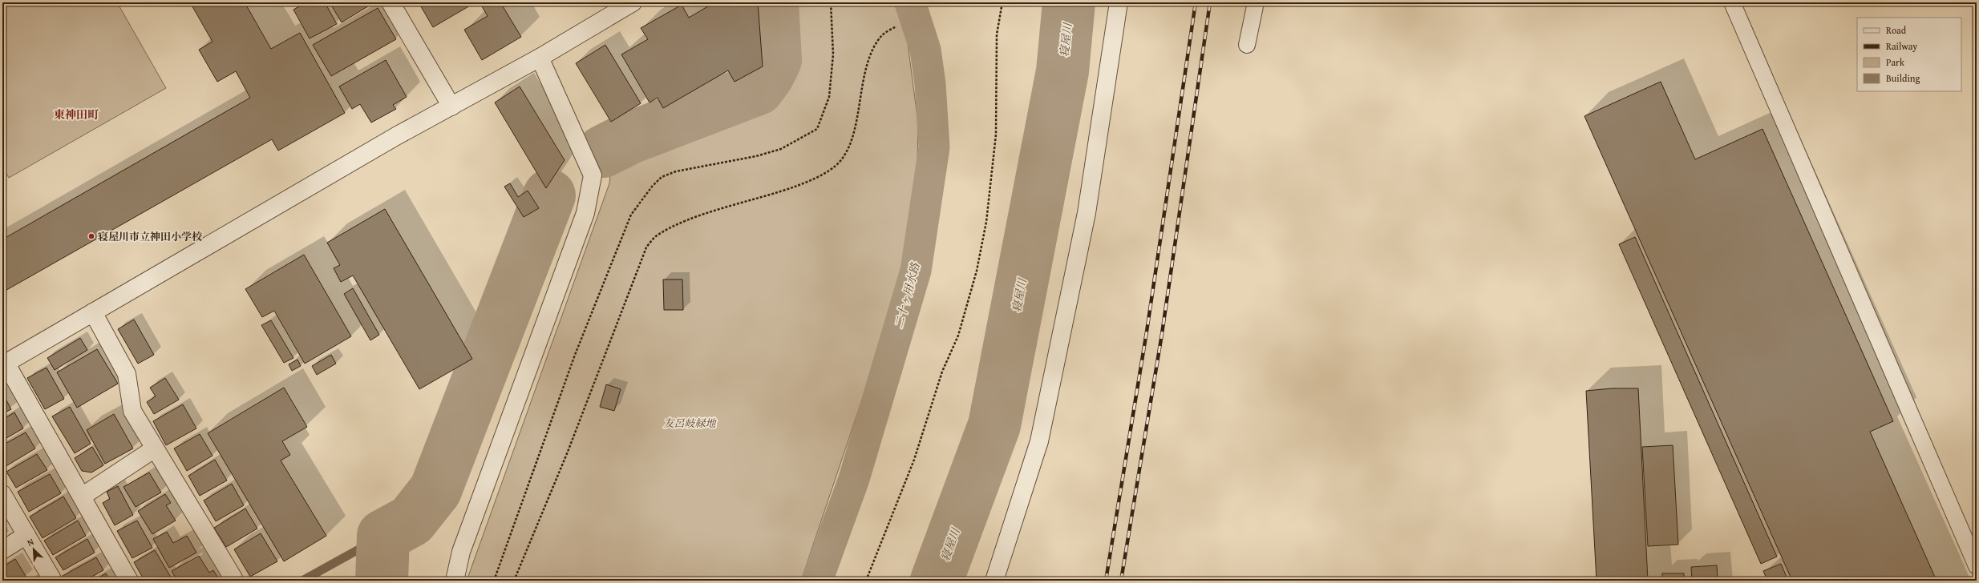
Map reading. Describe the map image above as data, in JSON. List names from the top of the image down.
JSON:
{
  "districts": ["東神田町"],
  "water": ["寝屋川", "二十ヶ用水路"],
  "parks": ["友呂岐緑地"],
  "places": ["寝屋川市立神田小学校"],
  "legend": [
    "Road",
    "Railway",
    "Park",
    "Building"
  ],
  "north": "top left"
}
